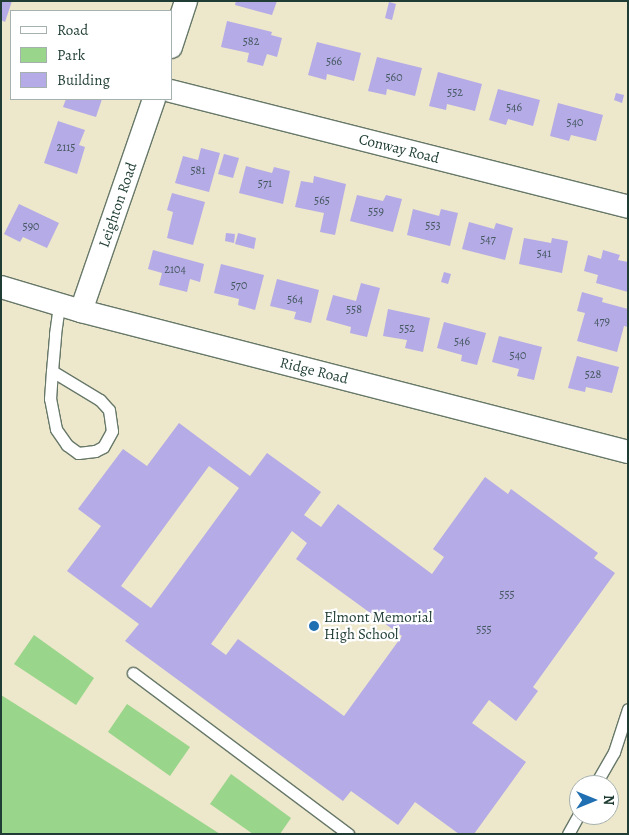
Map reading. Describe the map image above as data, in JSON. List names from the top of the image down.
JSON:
{
  "streets": {
    "street": ["Conway Road", "Leighton Road", "Ridge Road"]
  },
  "crossings": [
    ["Leighton Road", "Ridge Road"]
  ],
  "places": ["Elmont Memorial High School"],
  "house_numbers": [
    "582",
    "566",
    "560",
    "552",
    "546",
    "540",
    "2115",
    "581",
    "571",
    "565",
    "559",
    "553",
    "590",
    "547",
    "541",
    "2104",
    "570",
    "564",
    "558",
    "479",
    "552",
    "546",
    "540",
    "528",
    "555",
    "555"
  ],
  "legend": ["Road", "Park", "Building"],
  "north": "right"
}
